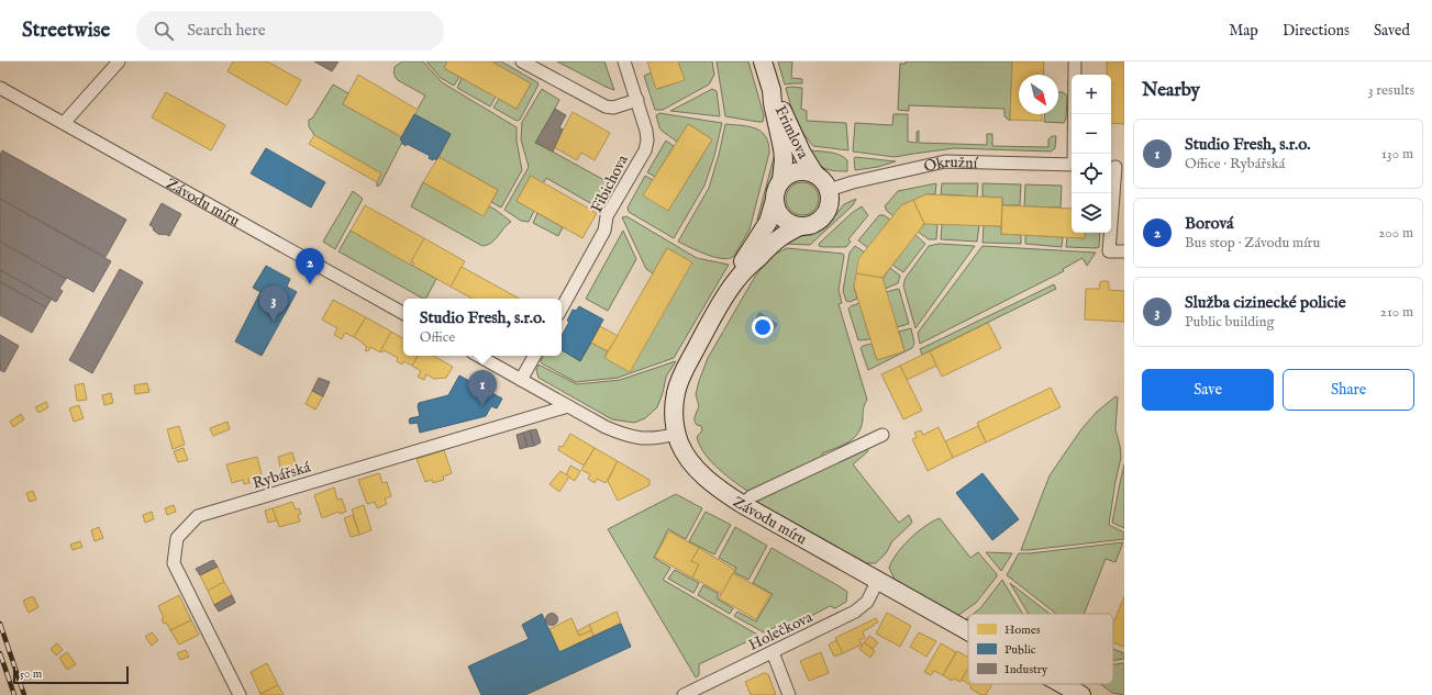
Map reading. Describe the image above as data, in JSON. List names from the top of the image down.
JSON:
{
  "streets": {
    "main road": ["Frimlova", "Závodu míru"],
    "street": [
      "Okružní",
      "Fibichova",
      "Rybářská",
      "Holečkova"
    ]
  },
  "crossings": [
    ["Frimlova", "Okružní"],
    ["Závodu míru", "Holečkova"]
  ],
  "legend": ["Homes", "Public", "Industry"],
  "scale_bar": "50 m",
  "north": "bottom right",
  "page": {
    "header": "Streetwise",
    "search": "Search here",
    "nav": ["Map", "Directions", "Saved"],
    "heading": ["Nearby", "3 results"],
    "map_buttons": ["+", "−"],
    "list": [
      {
        "mark": "1",
        "name": "Studio Fresh, s.r.o.",
        "note": "Office · Rybářská",
        "value": "130 m"
      },
      {
        "mark": "2",
        "name": "Borová",
        "note": "Bus stop · Závodu míru",
        "value": "200 m"
      },
      {
        "mark": "3",
        "name": "Služba cizinecké policie",
        "note": "Public building",
        "value": "210 m"
      }
    ],
    "pins": ["2", "3", "1"],
    "popup": ["Studio Fresh, s.r.o.", "Office"],
    "buttons": ["Save", "Share"],
    "scale": "50 m"
  }
}
